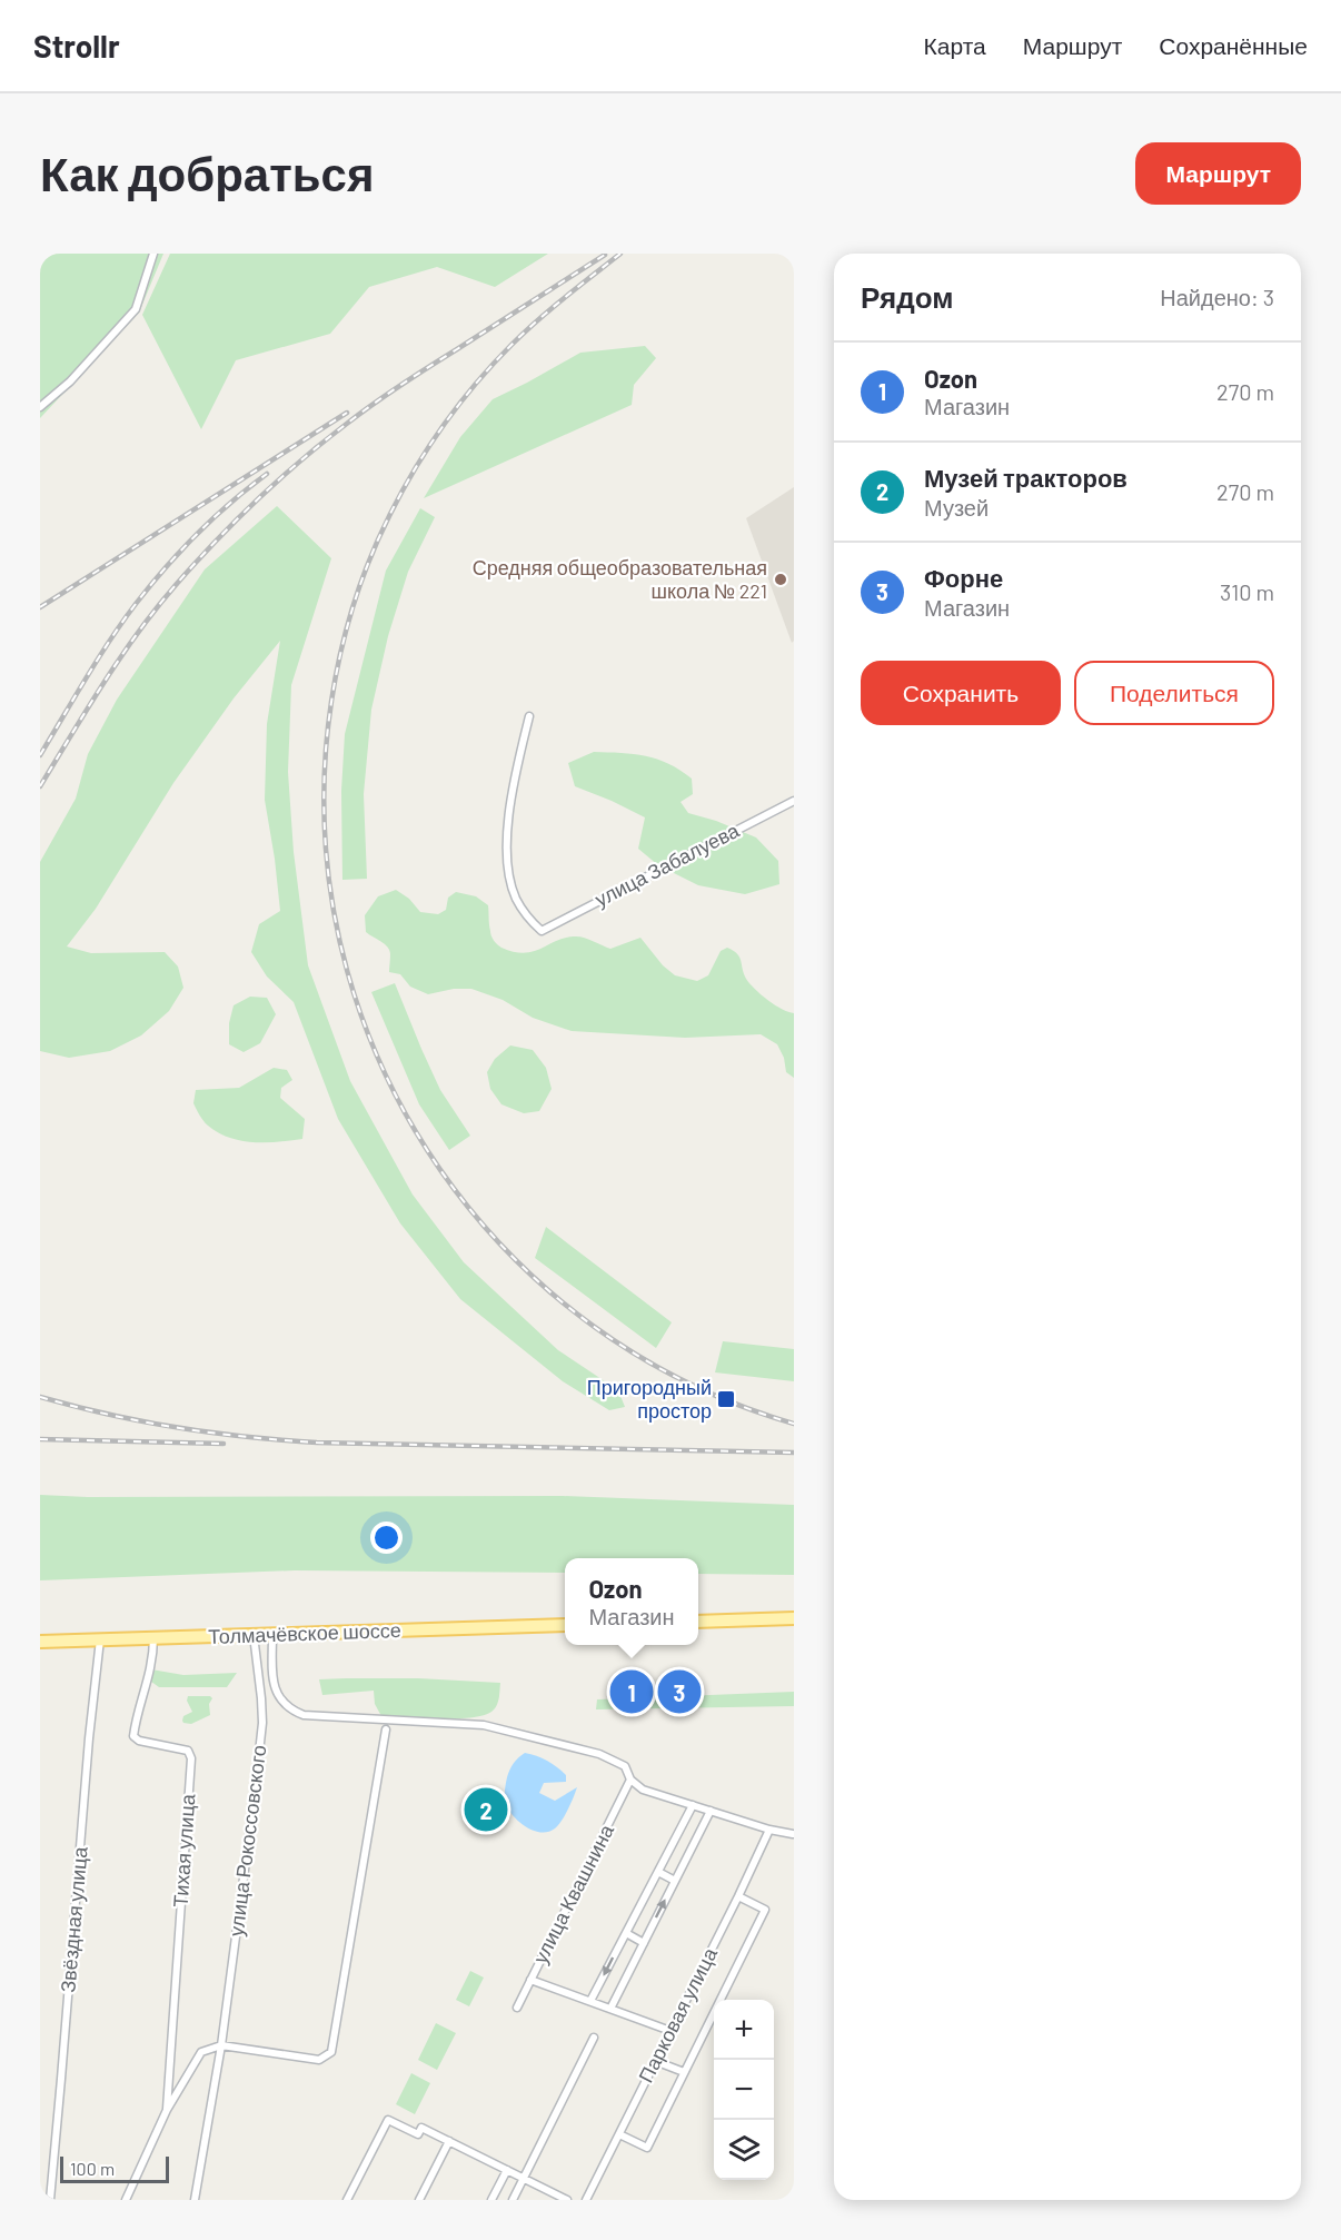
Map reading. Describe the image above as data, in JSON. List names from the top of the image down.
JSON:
{
  "streets": {
    "main road": ["Толмачёвское шоссе"],
    "street": [
      "улица Забалуева",
      "улица Рокоссовского",
      "Тихая улица",
      "улица Квашнина",
      "Звёздная улица",
      "Парковая улица"
    ]
  },
  "crossings": [
    ["Толмачёвское шоссе", "улица Рокоссовского"],
    ["Толмачёвское шоссе", "Тихая улица"],
    ["Толмачёвское шоссе", "Звёздная улица"]
  ],
  "places": {
    "other": ["Средняя общеобразовательная школа № 221"],
    "transit": ["Пригородный простор"]
  },
  "scale_bar": "100 m",
  "page": {
    "header": "Strollr",
    "nav": ["Карта", "Маршрут", "Сохранённые"],
    "buttons": [
      "Маршрут",
      ["Сохранить", "Поделиться"]
    ],
    "title": "Как добраться",
    "heading": ["Рядом", "Найдено: 3"],
    "list": [
      {
        "mark": "1",
        "name": "Ozon",
        "note": "Магазин",
        "value": "270 m"
      },
      {
        "mark": "2",
        "name": "Музей тракторов",
        "note": "Музей",
        "value": "270 m"
      },
      {
        "mark": "3",
        "name": "Форне",
        "note": "Магазин",
        "value": "310 m"
      }
    ],
    "popup": ["Ozon", "Магазин"],
    "pins": ["1", "3", "2"],
    "map_buttons": ["+", "−"],
    "scale": "100 m"
  }
}
